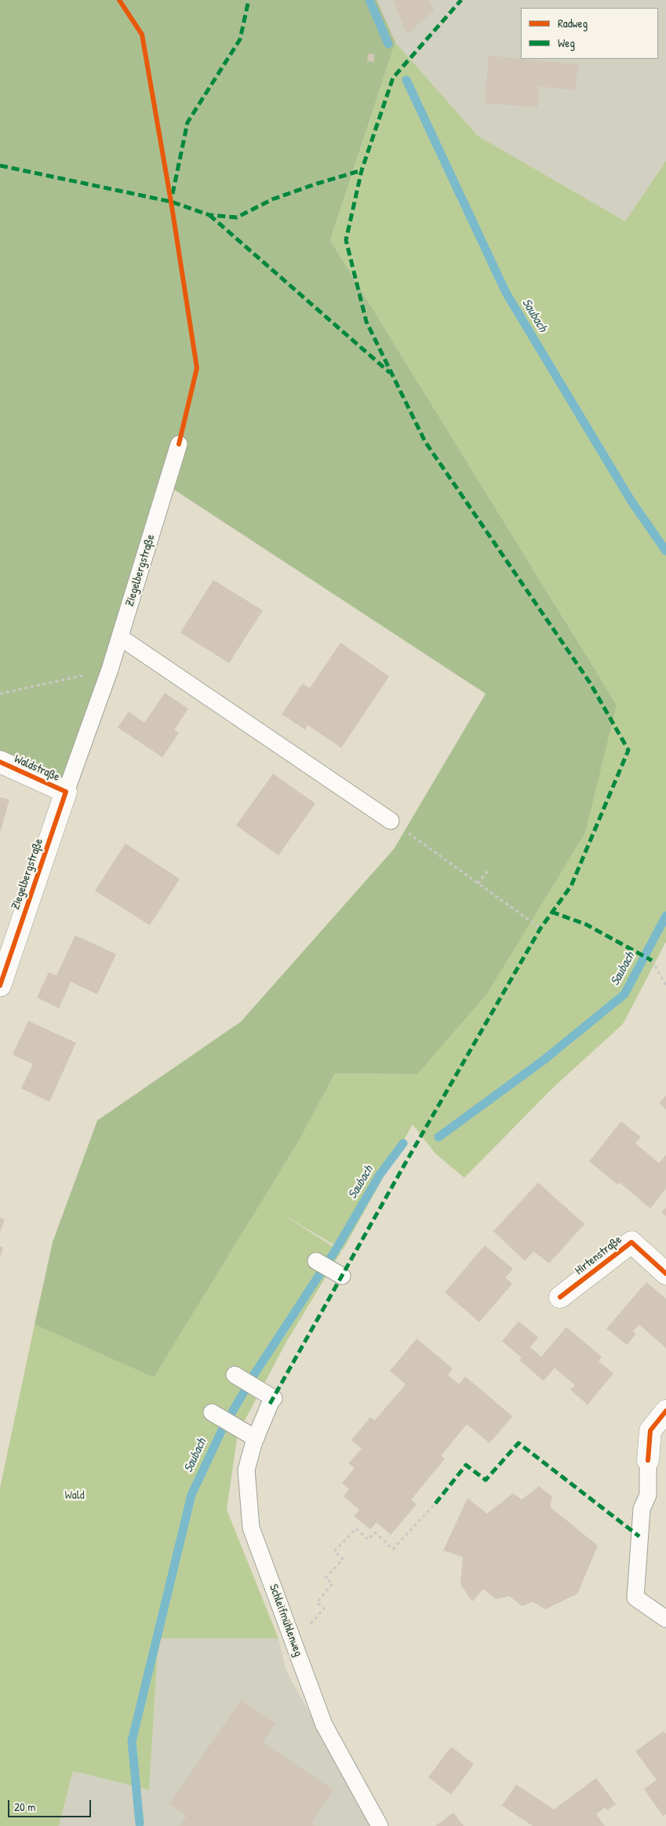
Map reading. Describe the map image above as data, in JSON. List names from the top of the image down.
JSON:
{
  "streets": {
    "street": ["Ziegelbergstraße", "Waldstraße", "Hirtenstraße"],
    "lane": ["Schleifmühlenweg"]
  },
  "crossings": [
    ["Ziegelbergstraße", "Waldstraße"]
  ],
  "water": ["Saubach"],
  "parks": ["Wald"],
  "legend": ["Radweg", "Weg"],
  "scale_bar": "20 m"
}
